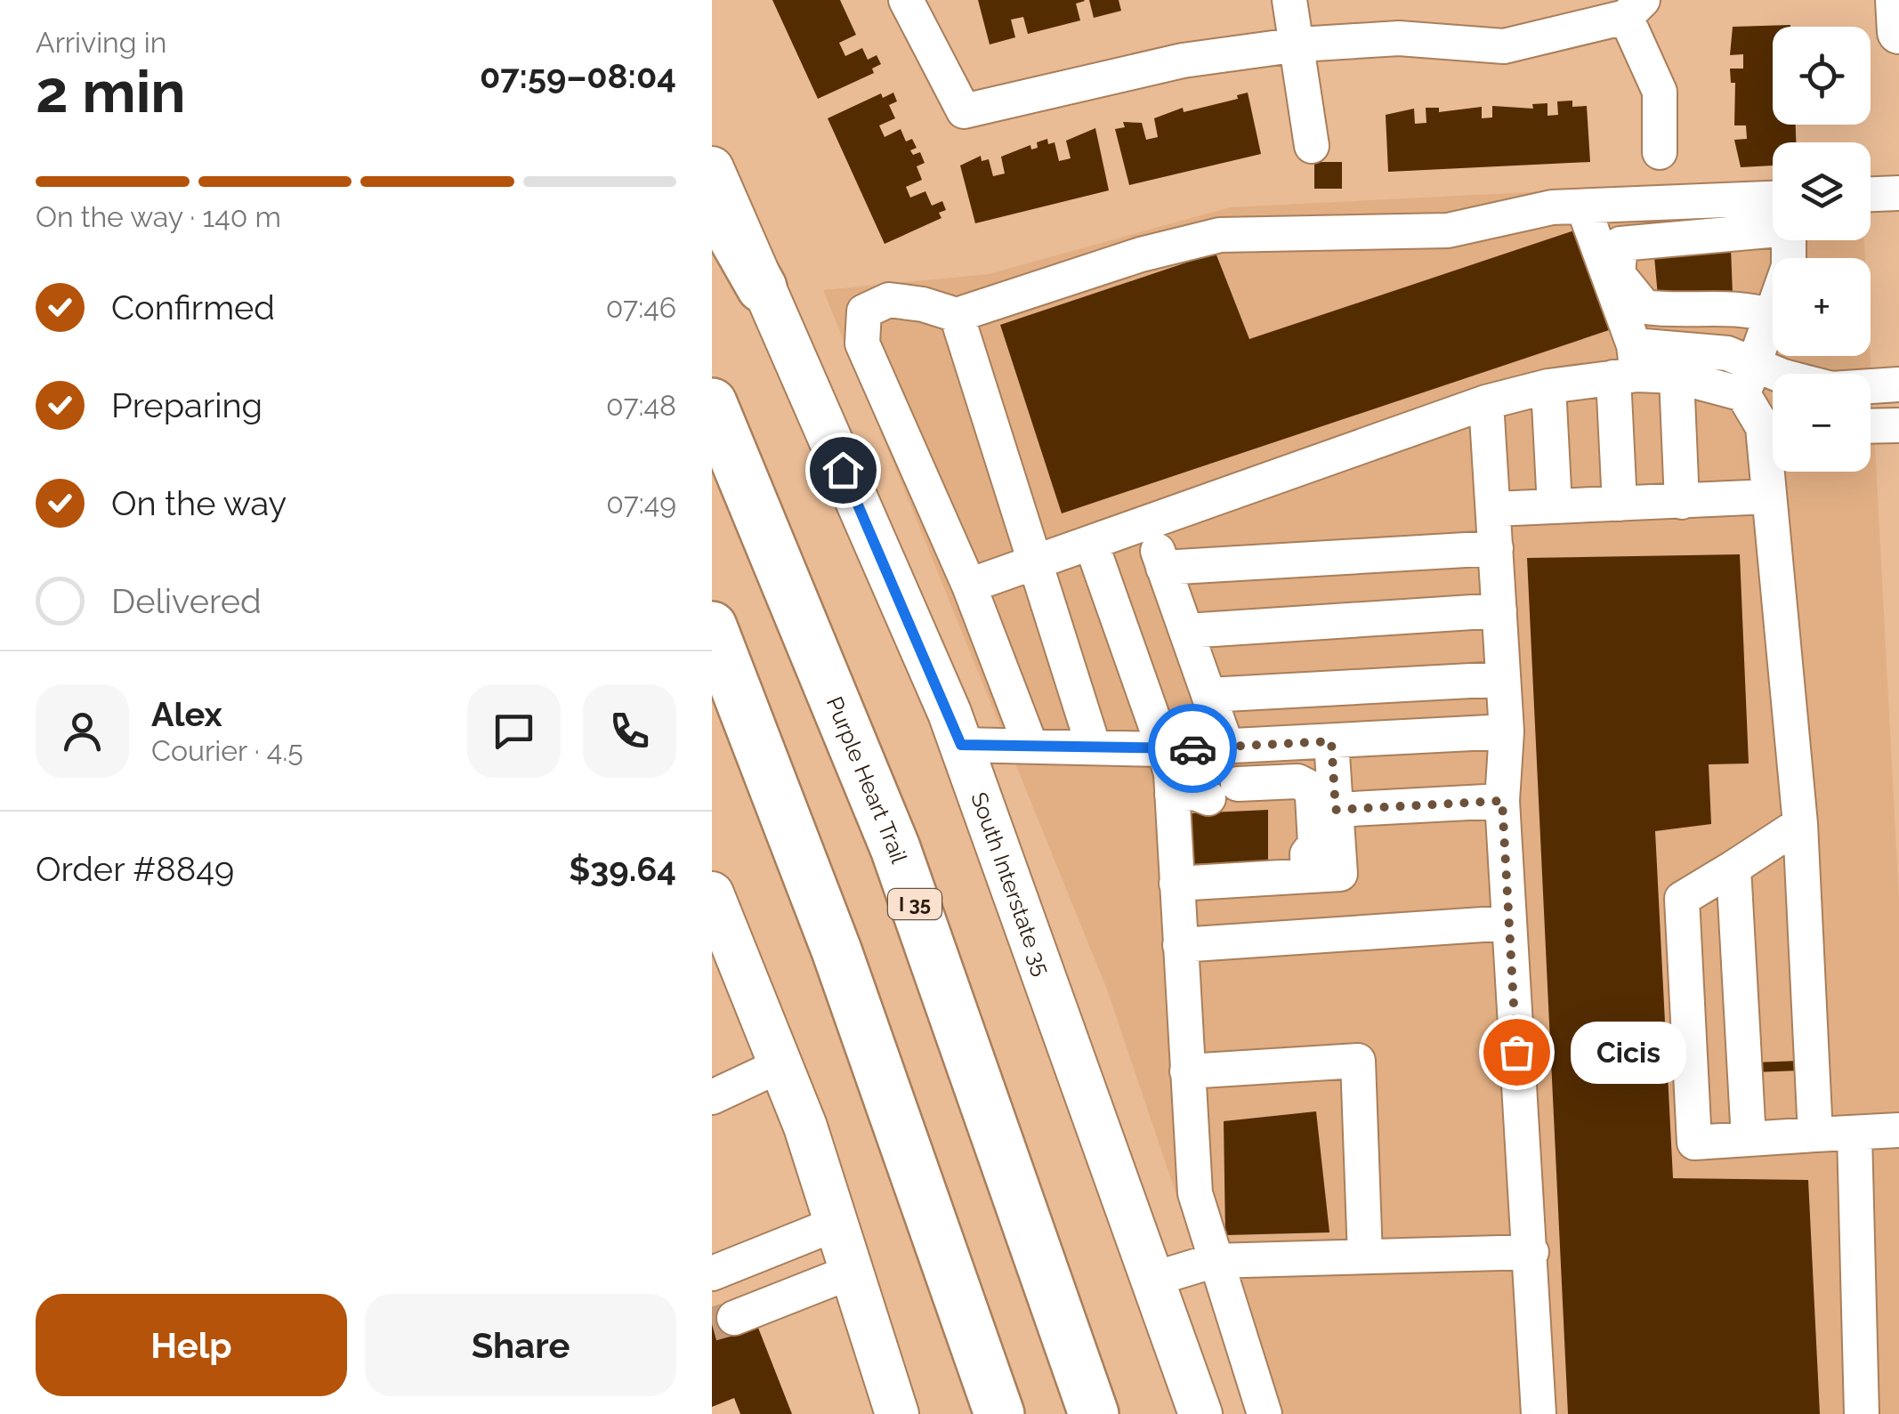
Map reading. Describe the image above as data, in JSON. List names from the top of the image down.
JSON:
{
  "streets": {
    "highway": ["Purple Heart Trail", "I 35"],
    "main road": ["South Interstate 35"]
  },
  "places": ["Cicis"],
  "page": {
    "heading": ["2 min", "Arriving in", "07:59–08:04"],
    "panel": [
      "Alex",
      "Courier · 4.5",
      "Order #8849",
      "$39.64"
    ],
    "map_buttons": ["+", "−"],
    "bar": "On the way · 140 m",
    "list": [
      ["Confirmed", "07:46"],
      ["Preparing", "07:48"],
      ["On the way", "07:49"],
      "Delivered"
    ],
    "bubble": "Cicis",
    "buttons": ["Help", "Share"]
  }
}
